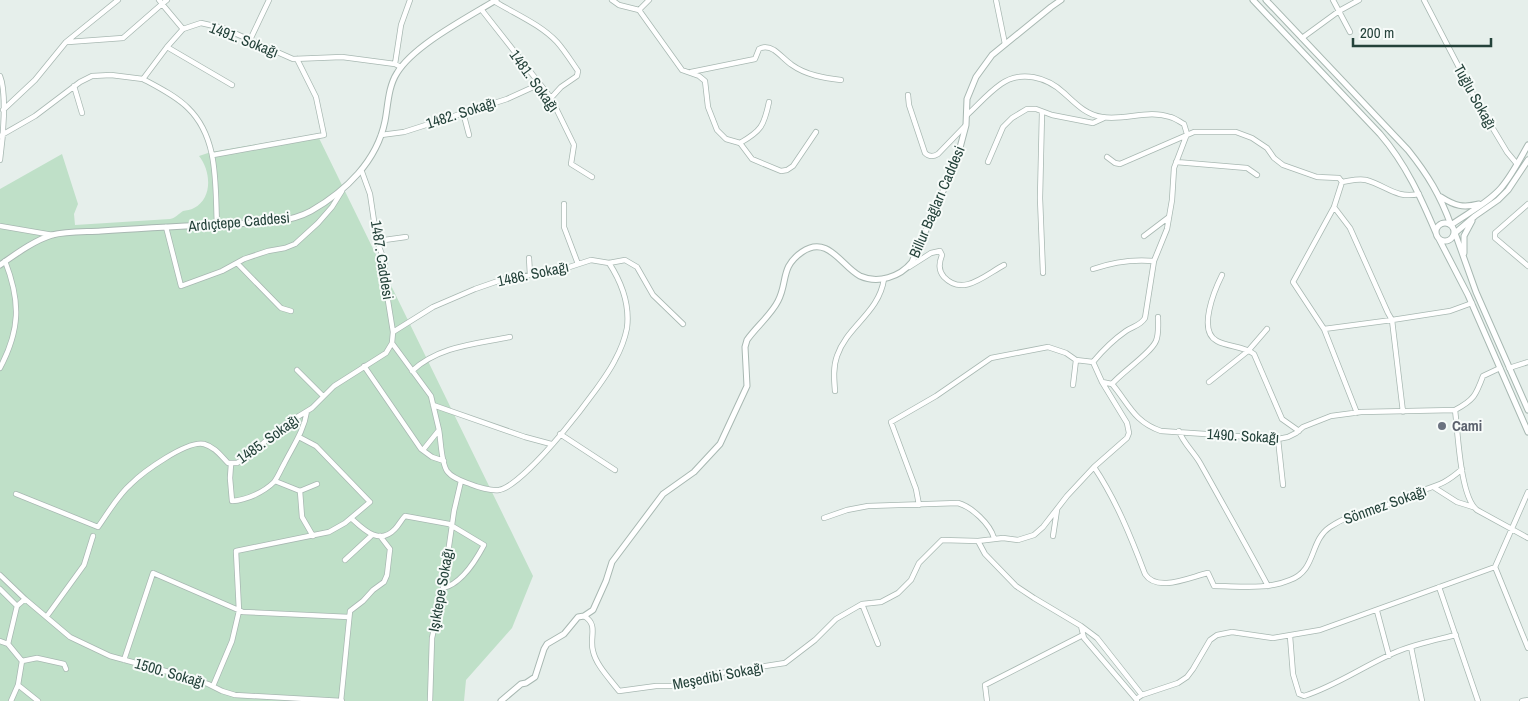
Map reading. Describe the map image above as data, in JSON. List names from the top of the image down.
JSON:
{
  "streets": {
    "street": [
      "1491. Sokağı",
      "1481. Sokağı",
      "Tuğlu Sokağı",
      "1482. Sokağı",
      "Billur Bağları Caddesi",
      "Ardıçtepe Caddesi",
      "1487. Caddesi",
      "1486. Sokağı",
      "1490. Sokağı",
      "1485. Sokağı",
      "Sönmez Sokağı",
      "Işıktepe Sokağı",
      "1500. Sokağı",
      "Meşedibi Sokağı"
    ]
  },
  "crossings": [
    ["1491. Sokağı", "Ardıçtepe Caddesi"],
    ["1481. Sokağı", "1482. Sokağı"],
    ["1481. Sokağı", "Ardıçtepe Caddesi"],
    ["1482. Sokağı", "Ardıçtepe Caddesi"],
    ["Ardıçtepe Caddesi", "1487. Caddesi"],
    ["1487. Caddesi", "1486. Sokağı"],
    ["1487. Caddesi", "1485. Sokağı"]
  ],
  "places": ["Cami"],
  "scale_bar": "200 m"
}
